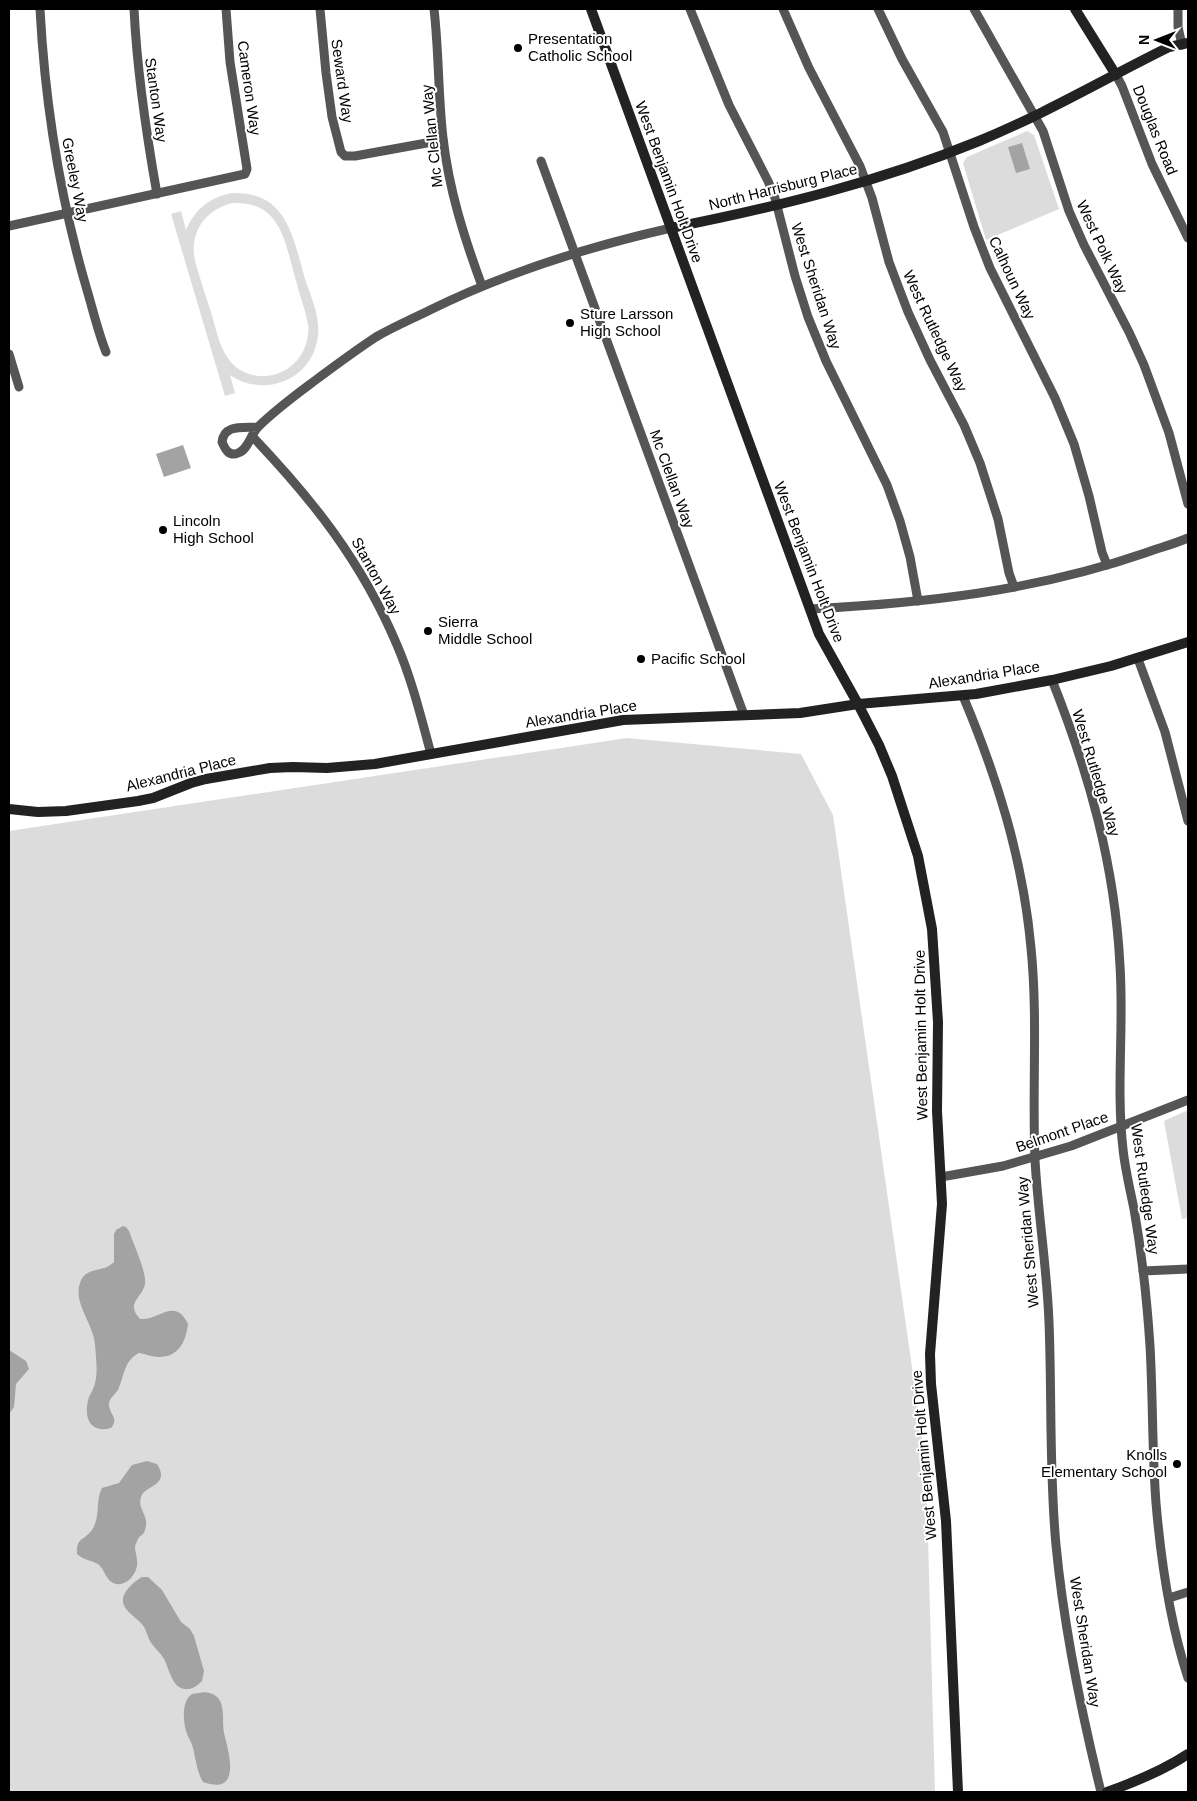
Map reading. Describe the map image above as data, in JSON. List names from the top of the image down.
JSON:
{
  "streets": {
    "street": [
      "Seward Way",
      "Cameron Way",
      "Stanton Way",
      "Douglas Road",
      "Mc Clellan Way",
      "Greeley Way",
      "West Benjamin Holt Drive",
      "North Harrisburg Place",
      "West Polk Way",
      "Calhoun Way",
      "West Sheridan Way",
      "West Rutledge Way",
      "Alexandria Place",
      "Belmont Place"
    ]
  },
  "crossings": [
    ["Seward Way", "Mc Clellan Way"],
    ["Cameron Way", "Stanton Way"],
    ["Stanton Way", "North Harrisburg Place"],
    ["Stanton Way", "Alexandria Place"],
    ["Douglas Road", "North Harrisburg Place"],
    ["Mc Clellan Way", "North Harrisburg Place"],
    ["Mc Clellan Way", "Alexandria Place"],
    ["West Benjamin Holt Drive", "North Harrisburg Place"],
    ["West Benjamin Holt Drive", "Alexandria Place"],
    ["West Benjamin Holt Drive", "Belmont Place"],
    ["North Harrisburg Place", "West Polk Way"],
    ["North Harrisburg Place", "Calhoun Way"],
    ["North Harrisburg Place", "West Sheridan Way"],
    ["North Harrisburg Place", "West Rutledge Way"],
    ["West Sheridan Way", "Alexandria Place"],
    ["West Sheridan Way", "Belmont Place"],
    ["West Rutledge Way", "Alexandria Place"],
    ["West Rutledge Way", "Belmont Place"]
  ],
  "places": [
    "Presentation Catholic School",
    "Sture Larsson High School",
    "Lincoln High School",
    "Sierra Middle School",
    "Pacific School",
    "Knolls Elementary School"
  ],
  "north": "left"
}
